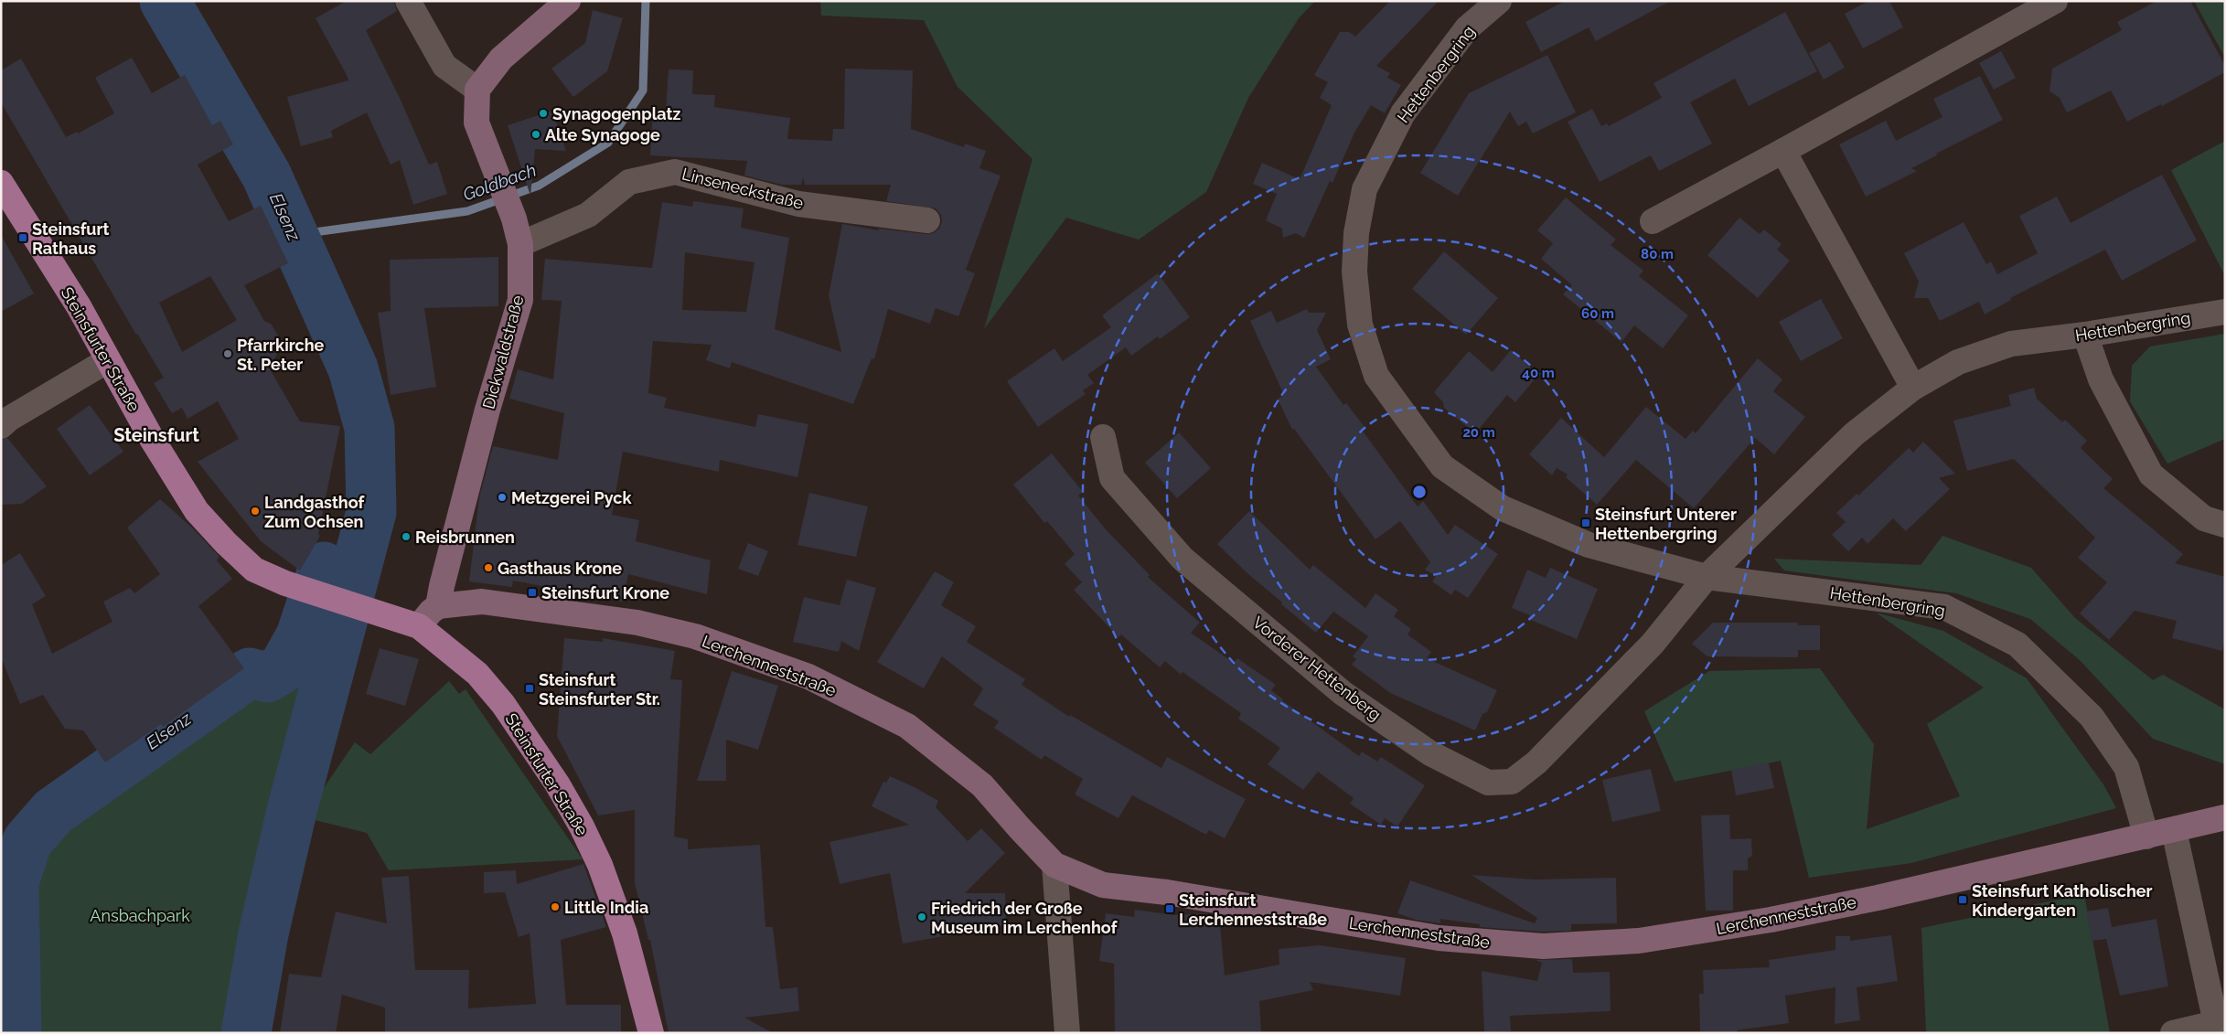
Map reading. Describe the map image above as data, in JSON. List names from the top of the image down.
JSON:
{
  "streets": {
    "main road": ["Steinsfurter Straße"],
    "street": [
      "Hettenbergring",
      "Linseneckstraße",
      "Dickwaldstraße",
      "Lerchenneststraße",
      "Vorderer Hettenberg"
    ]
  },
  "crossings": [
    ["Hettenbergring", "Lerchenneststraße"],
    ["Hettenbergring", "Vorderer Hettenberg"],
    ["Linseneckstraße", "Dickwaldstraße"],
    ["Dickwaldstraße", "Lerchenneststraße"]
  ],
  "districts": ["Steinsfurt"],
  "water": ["Goldbach", "Elsenz"],
  "parks": ["Ansbachpark"],
  "places": {
    "other": [
      "Synagogenplatz",
      "Alte Synagoge",
      "Pfarrkirche St. Peter",
      "Metzgerei Pyck",
      "Landgasthof Zum Ochsen",
      "Reisbrunnen",
      "Gasthaus Krone",
      "Little India",
      "Friedrich der Große Museum im Lerchenhof"
    ],
    "transit": [
      "Steinsfurt Rathaus",
      "Steinsfurt Unterer Hettenbergring",
      "Steinsfurt Krone",
      "Steinsfurt Steinsfurter Str.",
      "Steinsfurt Katholischer Kindergarten",
      "Steinsfurt Lerchenneststraße"
    ]
  },
  "rings": [
    "80 m",
    "60 m",
    "40 m",
    "20 m"
  ]
}
